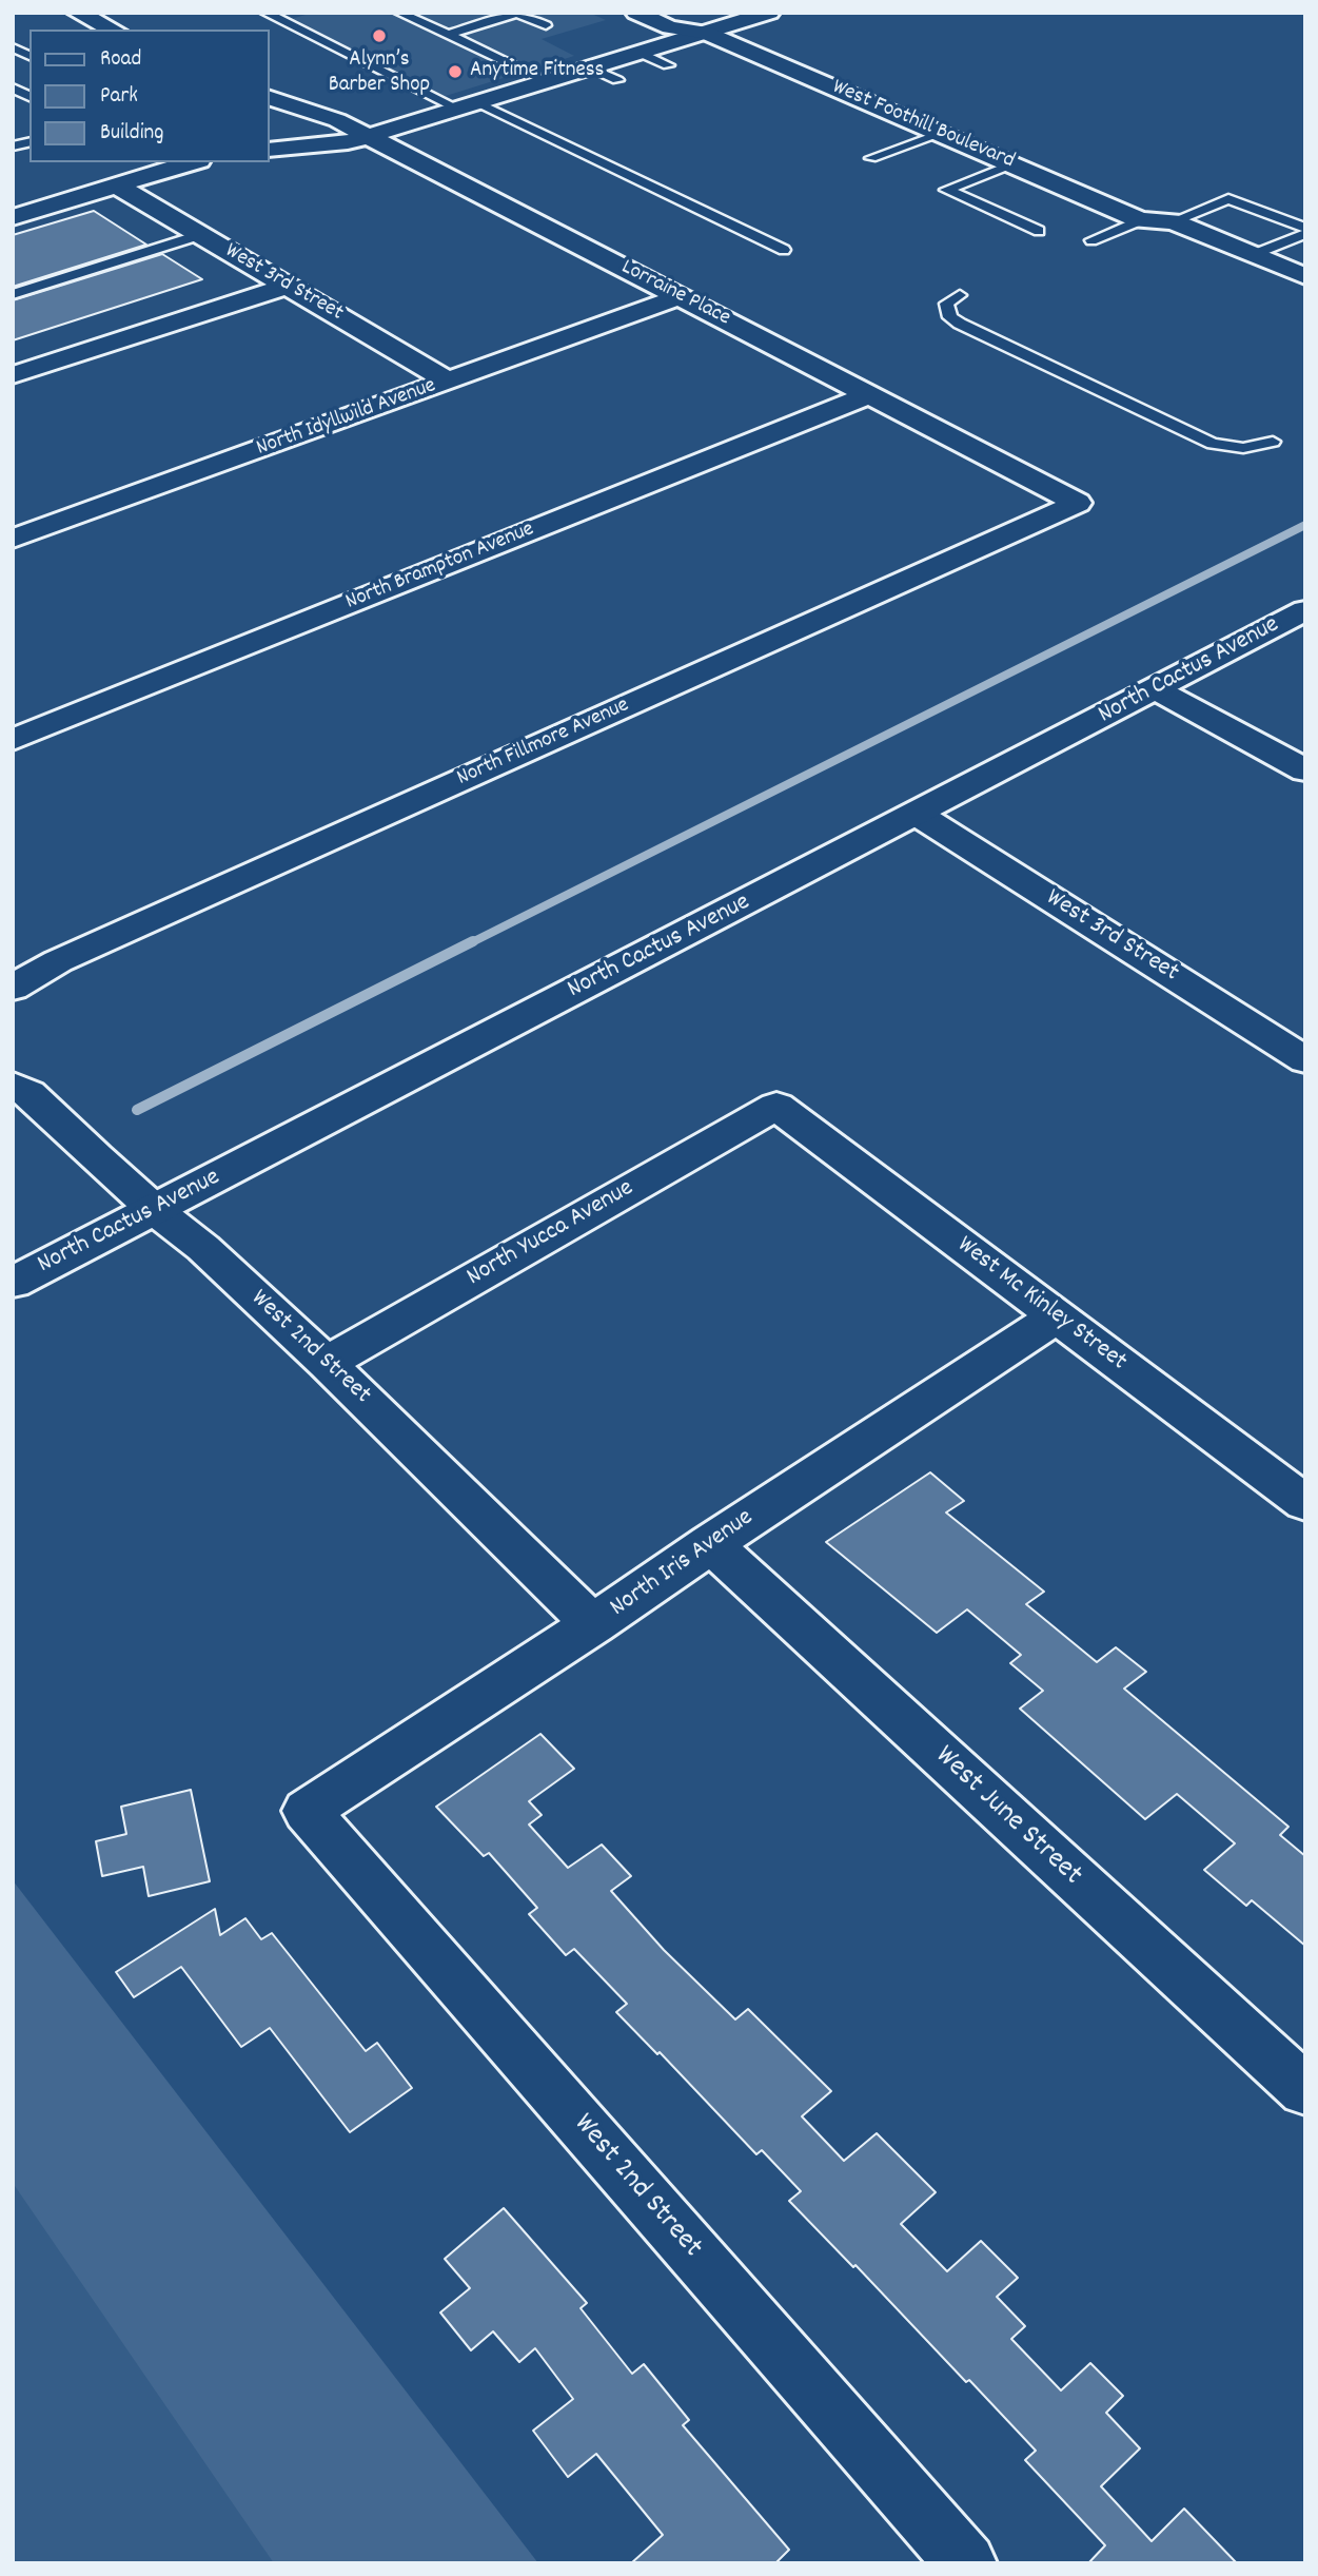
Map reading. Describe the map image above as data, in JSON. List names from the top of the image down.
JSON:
{
  "streets": {
    "street": [
      "West Foothill Boulevard",
      "West 3rd Street",
      "Lorraine Place",
      "North Idyllwild Avenue",
      "North Brampton Avenue",
      "North Cactus Avenue",
      "North Fillmore Avenue",
      "North Yucca Avenue",
      "West Mc Kinley Street",
      "West 2nd Street",
      "North Iris Avenue",
      "West June Street"
    ]
  },
  "crossings": [
    ["West 3rd Street", "North Idyllwild Avenue"],
    ["West 3rd Street", "North Cactus Avenue"],
    ["Lorraine Place", "North Idyllwild Avenue"],
    ["Lorraine Place", "North Brampton Avenue"],
    ["Lorraine Place", "North Fillmore Avenue"],
    ["North Cactus Avenue", "West 2nd Street"],
    ["North Yucca Avenue", "West Mc Kinley Street"],
    ["North Yucca Avenue", "West 2nd Street"],
    ["West Mc Kinley Street", "North Iris Avenue"],
    ["West 2nd Street", "North Iris Avenue"],
    ["North Iris Avenue", "West June Street"]
  ],
  "places": ["Alynn’s Barber Shop", "Anytime Fitness"],
  "legend": ["Road", "Park", "Building"]
}
